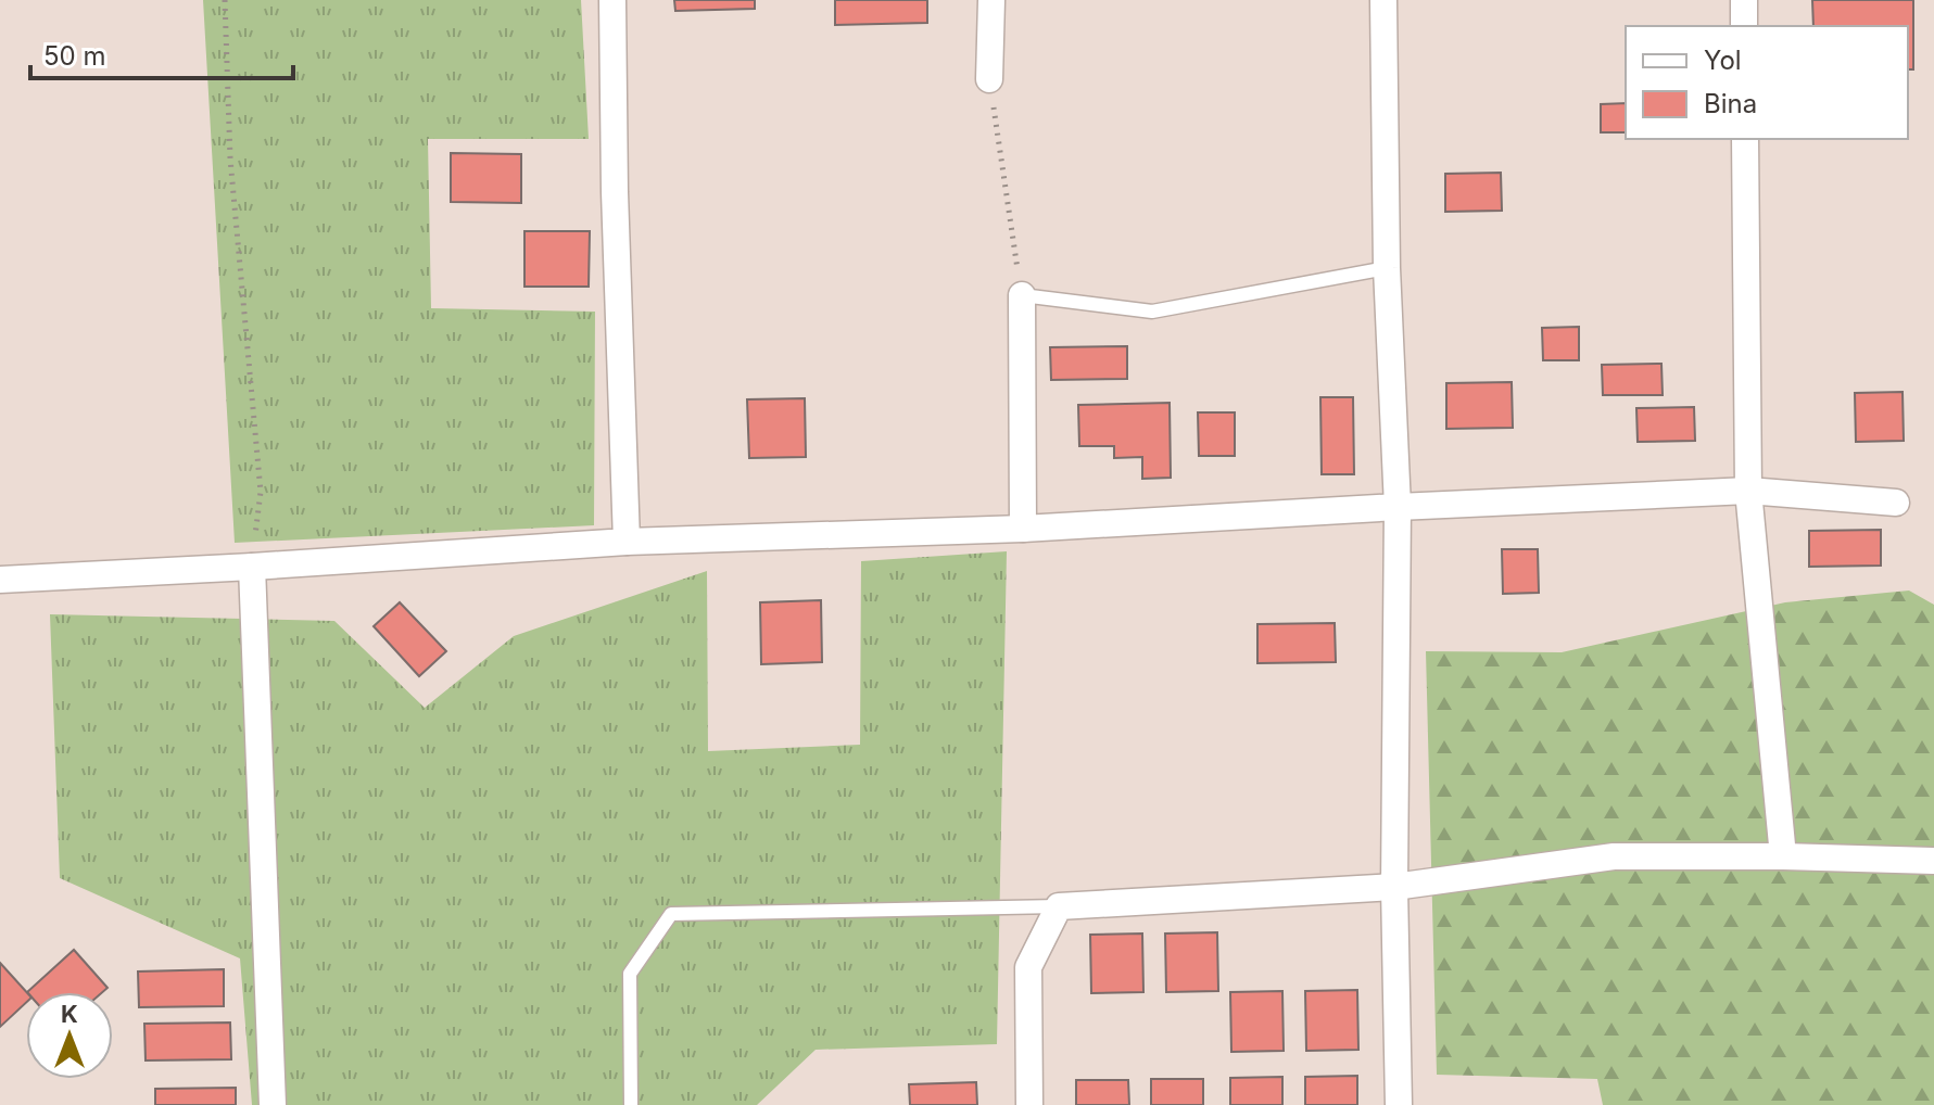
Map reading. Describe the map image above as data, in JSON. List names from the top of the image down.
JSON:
{
  "legend": ["Yol", "Bina"],
  "scale_bar": "50 m",
  "north": "top"
}
